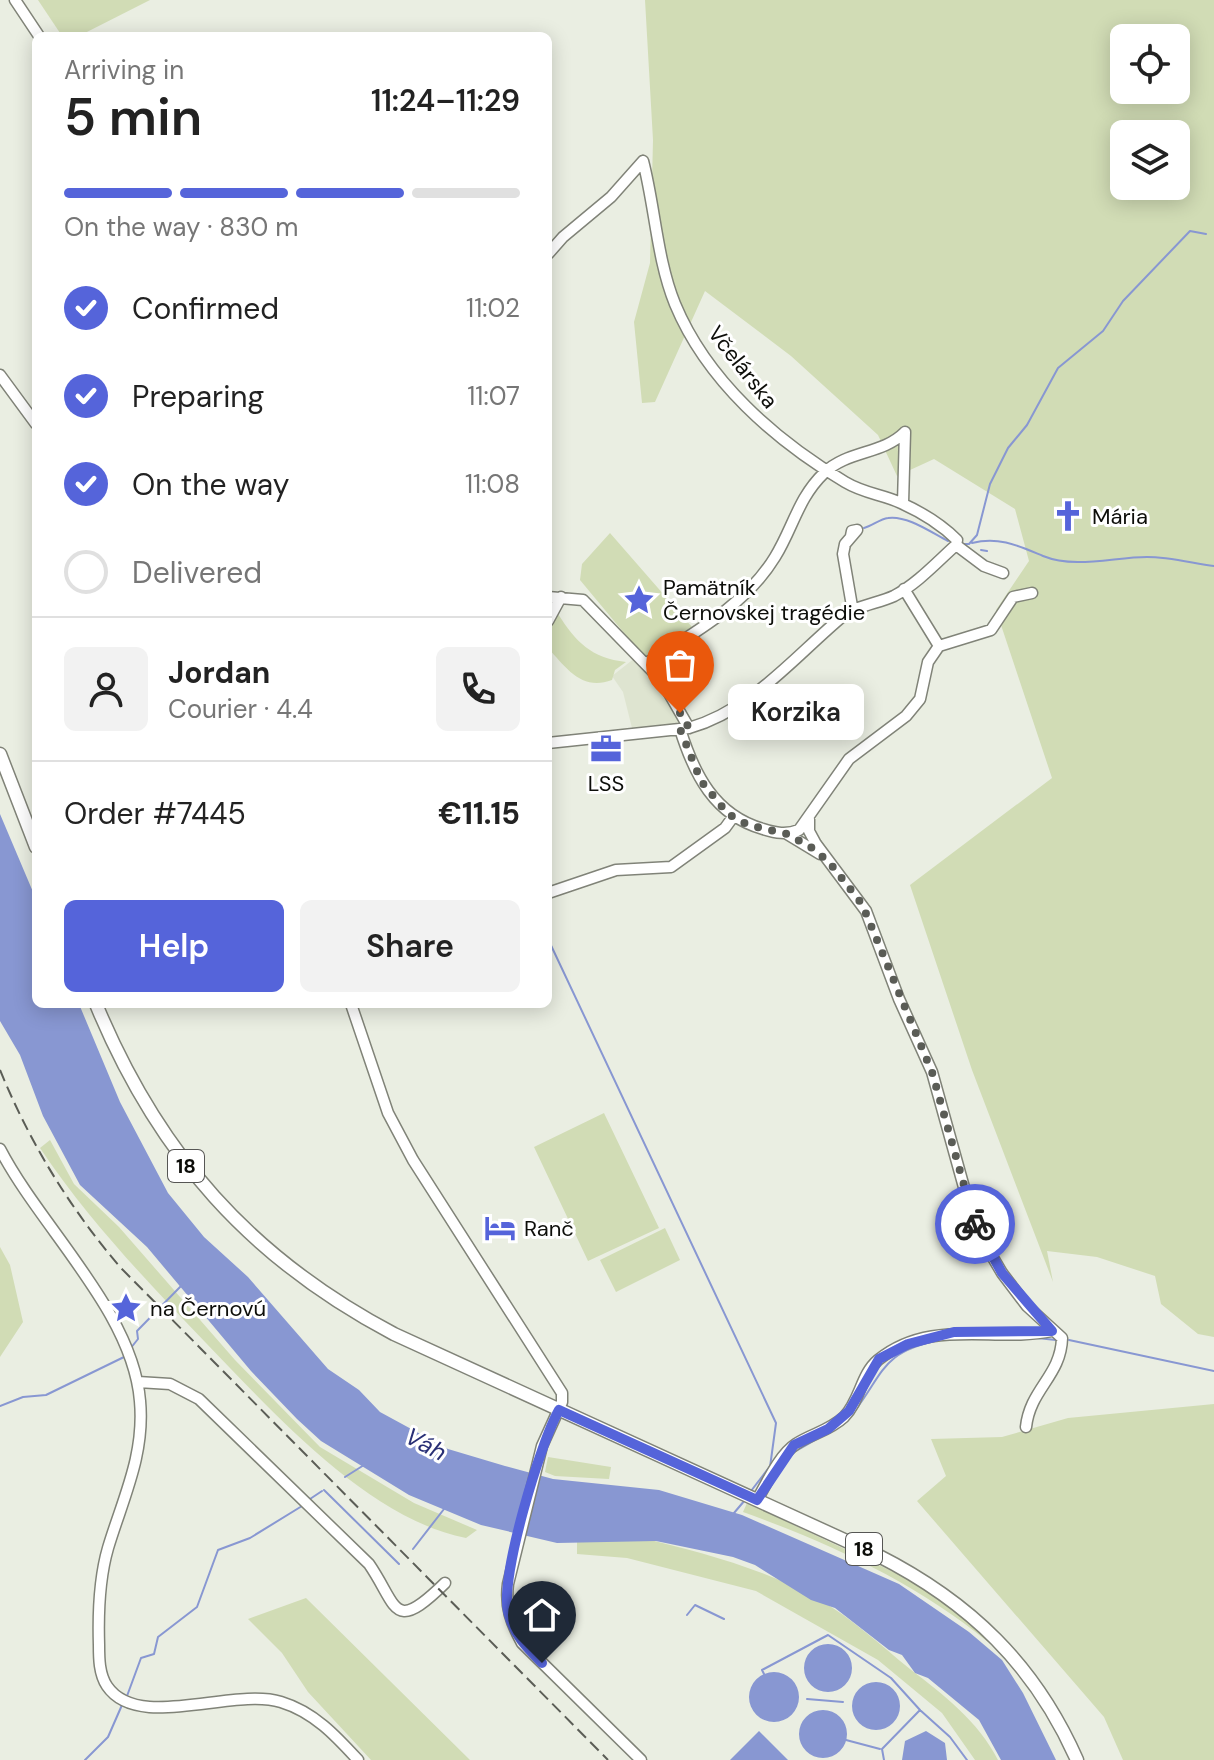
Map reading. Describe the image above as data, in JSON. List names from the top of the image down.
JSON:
{
  "streets": {
    "main road": ["18"],
    "street": ["Včelárska"]
  },
  "water": ["Váh"],
  "places": {
    "church": ["Mária"],
    "place": ["Pamätník Černovskej tragédie", "na Černovú"],
    "other": ["Korzika"],
    "office": ["LSS"],
    "hotel": ["Ranč"]
  },
  "page": {
    "heading": ["5 min", "Arriving in", "11:24–11:29"],
    "panel": [
      "Jordan",
      "Courier · 4.4",
      "Order #7445",
      "€11.15"
    ],
    "bar": "On the way · 830 m",
    "list": [
      ["Confirmed", "11:02"],
      ["Preparing", "11:07"],
      ["On the way", "11:08"],
      "Delivered"
    ],
    "bubble": "Korzika",
    "buttons": ["Help", "Share"]
  }
}
